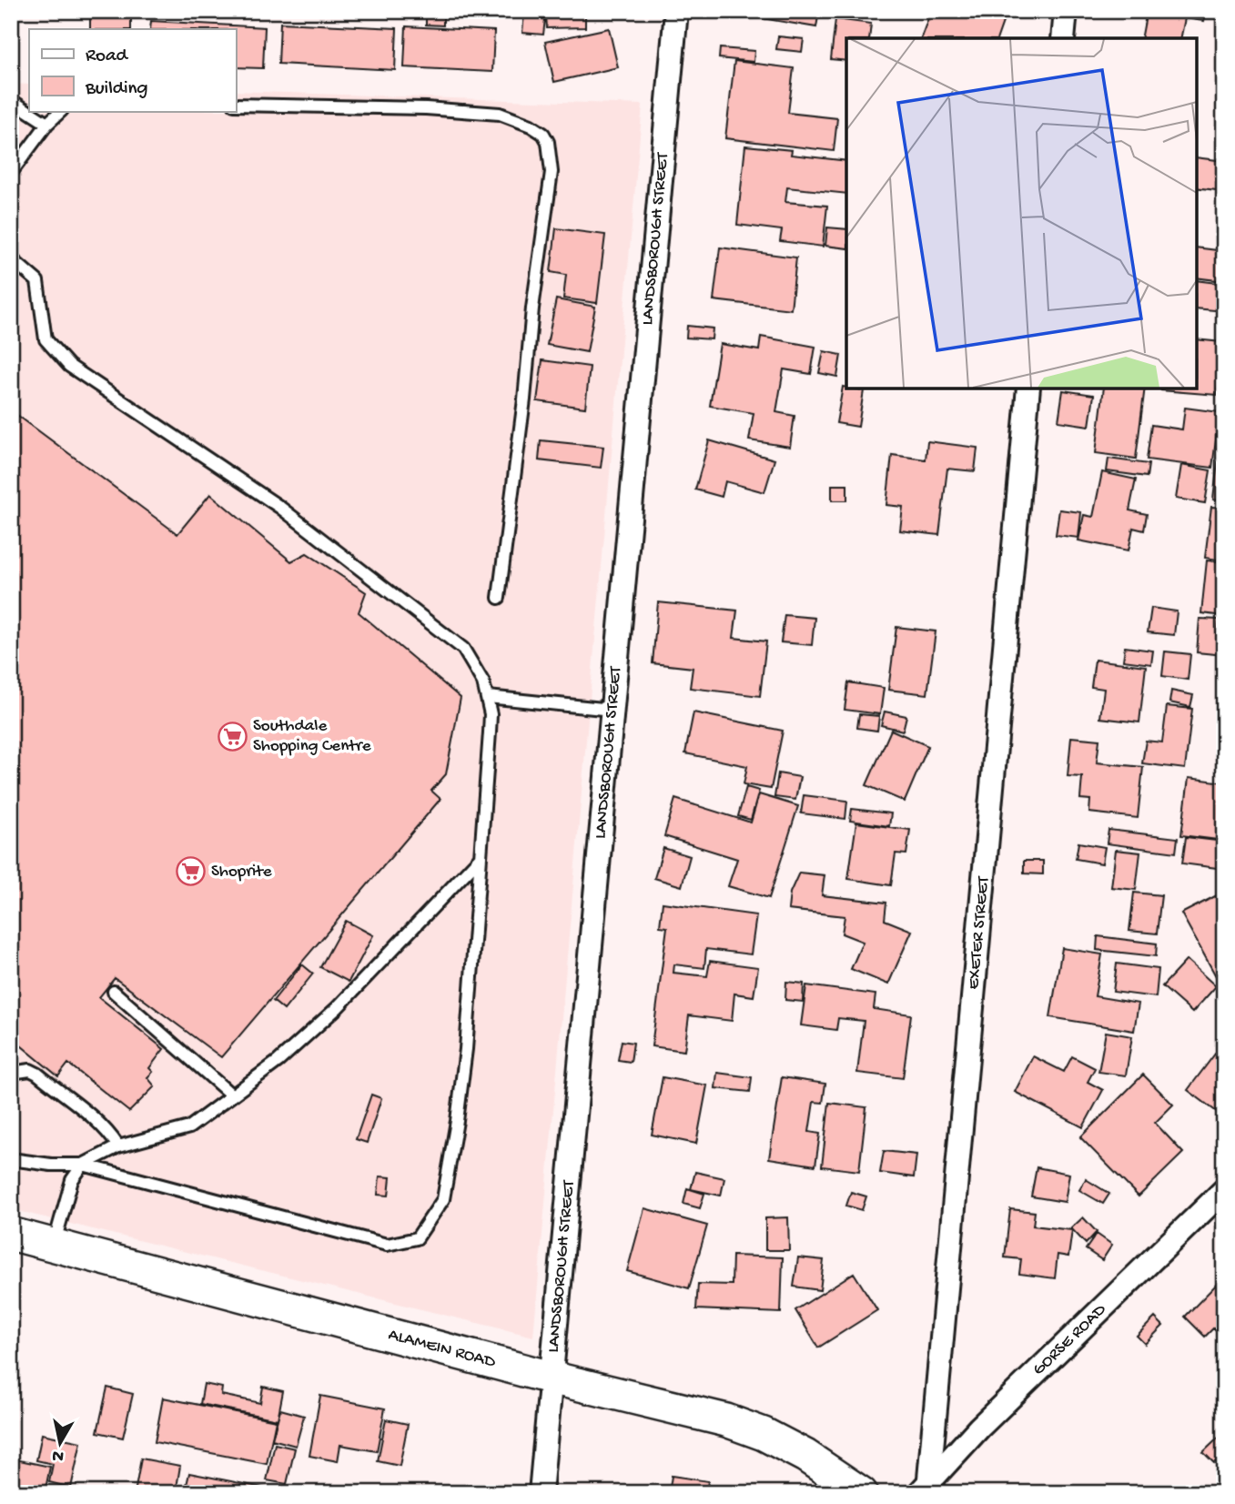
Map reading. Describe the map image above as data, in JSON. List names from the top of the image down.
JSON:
{
  "streets": {
    "main road": ["ALAMEIN ROAD"],
    "street": ["LANDSBOROUGH STREET", "EXETER STREET", "GORSE ROAD"]
  },
  "crossings": [
    ["LANDSBOROUGH STREET", "ALAMEIN ROAD"],
    ["EXETER STREET", "GORSE ROAD"]
  ],
  "places": {
    "supermarket": ["Southdale Shopping Centre", "Shoprite"]
  },
  "legend": ["Road", "Building"],
  "north": "bottom"
}
